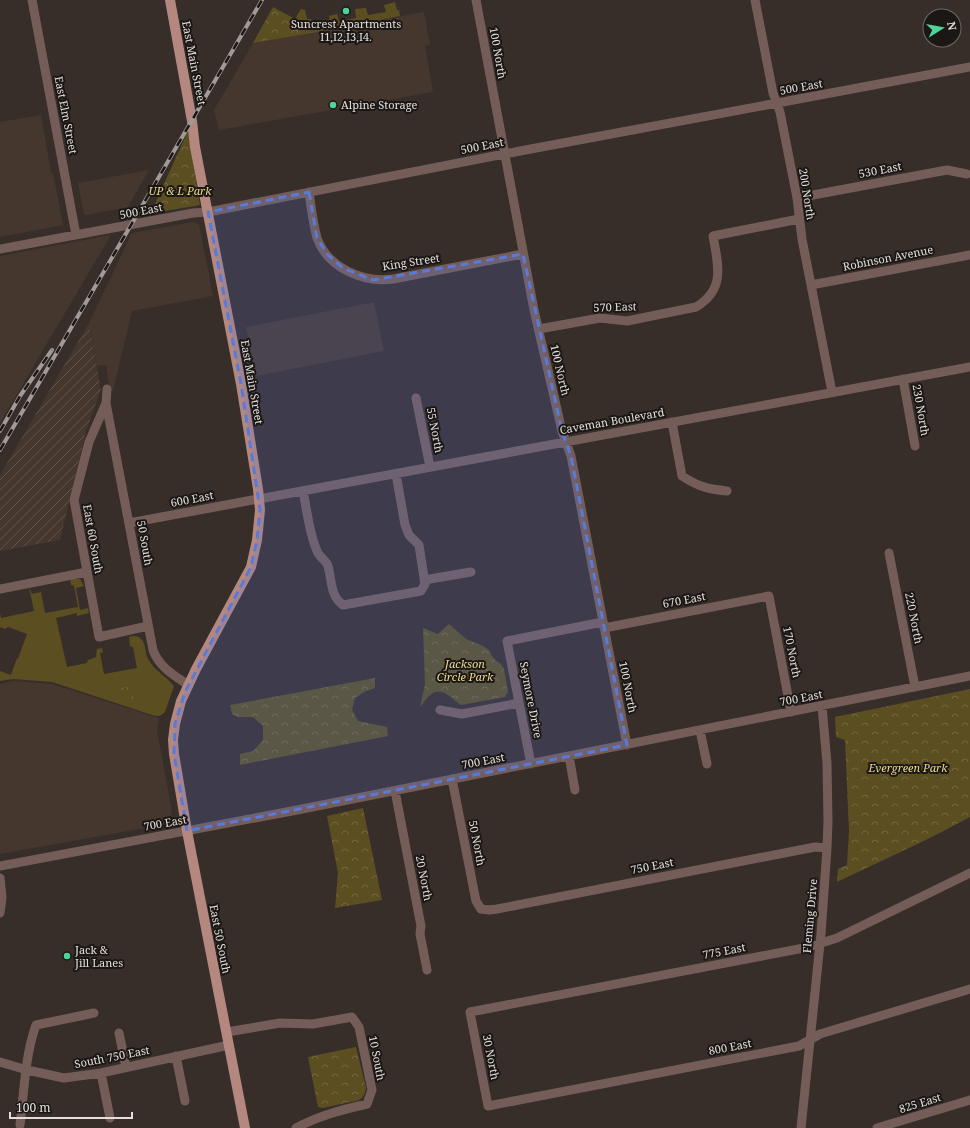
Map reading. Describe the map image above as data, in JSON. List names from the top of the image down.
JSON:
{
  "streets": {
    "main road": ["East Main Street", "East 50 South"],
    "street": [
      "100 North",
      "500 East",
      "East Elm Street",
      "530 East",
      "200 North",
      "Robinson Avenue",
      "King Street",
      "570 East",
      "230 North",
      "Caveman Boulevard",
      "55 North",
      "600 East",
      "East 60 South",
      "50 South",
      "670 East",
      "220 North",
      "170 North",
      "700 East",
      "Seymore Drive",
      "50 North",
      "750 East",
      "20 North",
      "Fleming Drive",
      "775 East",
      "800 East",
      "South 750 East",
      "30 North",
      "10 South",
      "825 East"
    ]
  },
  "crossings": [
    ["100 North", "500 East"],
    ["100 North", "King Street"],
    ["100 North", "570 East"],
    ["100 North", "Caveman Boulevard"],
    ["100 North", "670 East"],
    ["100 North", "700 East"],
    ["East Main Street", "500 East"],
    ["East Main Street", "Caveman Boulevard"],
    ["East Main Street", "600 East"],
    ["East Main Street", "50 South"],
    ["East Main Street", "East 50 South"],
    ["500 East", "East Elm Street"],
    ["500 East", "200 North"],
    ["500 East", "King Street"],
    ["530 East", "200 North"],
    ["200 North", "Robinson Avenue"],
    ["200 North", "570 East"],
    ["200 North", "Caveman Boulevard"],
    ["230 North", "Caveman Boulevard"],
    ["Caveman Boulevard", "55 North"],
    ["Caveman Boulevard", "600 East"],
    ["600 East", "50 South"],
    ["East 60 South", "50 South"],
    ["670 East", "170 North"],
    ["670 East", "Seymore Drive"],
    ["220 North", "700 East"],
    ["170 North", "700 East"],
    ["700 East", "Seymore Drive"],
    ["700 East", "50 North"],
    ["700 East", "20 North"],
    ["700 East", "Fleming Drive"],
    ["700 East", "East 50 South"],
    ["50 North", "750 East"],
    ["750 East", "Fleming Drive"],
    ["Fleming Drive", "775 East"],
    ["Fleming Drive", "800 East"],
    ["East 50 South", "South 750 East"],
    ["East 50 South", "10 South"],
    ["775 East", "30 North"],
    ["800 East", "30 North"]
  ],
  "parks": ["UP & L Park", "Jackson Circle Park", "Evergreen Park"],
  "places": ["Suncrest Apartments I1,I2,I3,I4.", "Alpine Storage", "Jack & Jill Lanes"],
  "scale_bar": "100 m",
  "north": "right"
}
